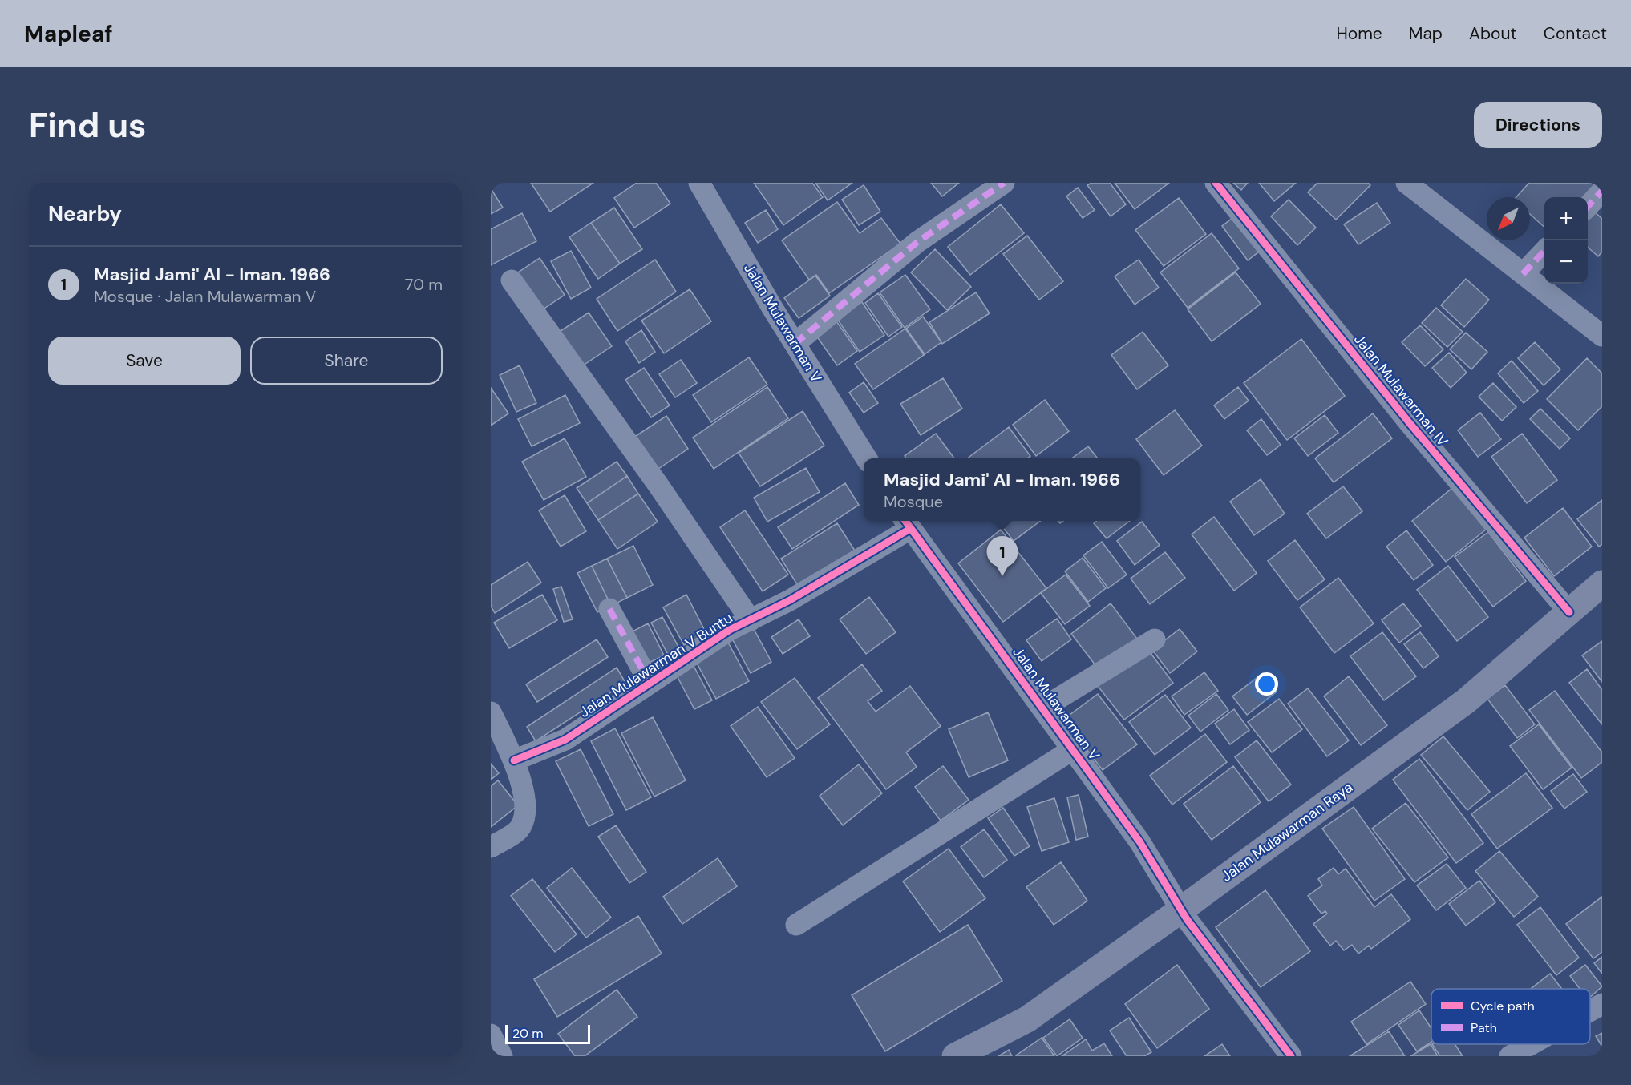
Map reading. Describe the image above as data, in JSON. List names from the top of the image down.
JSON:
{
  "streets": {
    "main road": ["Jalan Mulawarman Raya"],
    "street": ["Jalan Mulawarman V", "Jalan Mulawarman IV", "Jalan Mulawarman V Buntu"]
  },
  "crossings": [
    ["Jalan Mulawarman V", "Jalan Mulawarman V Buntu"],
    ["Jalan Mulawarman V", "Jalan Mulawarman Raya"],
    ["Jalan Mulawarman IV", "Jalan Mulawarman Raya"]
  ],
  "legend": ["Cycle path", "Path"],
  "scale_bar": "20 m",
  "north": "bottom left",
  "page": {
    "header": "Mapleaf",
    "nav": [
      "Home",
      "Map",
      "About",
      "Contact"
    ],
    "buttons": [
      "Directions",
      ["Save", "Share"]
    ],
    "title": "Find us",
    "heading": "Nearby",
    "map_buttons": ["+", "−"],
    "list": [
      {
        "mark": "1",
        "name": "Masjid Jami' Al - Iman. 1966",
        "note": "Mosque · Jalan Mulawarman V",
        "value": "70 m"
      }
    ],
    "popup": ["Masjid Jami' Al - Iman. 1966", "Mosque"],
    "pins": "1",
    "scale": "20 m"
  }
}
